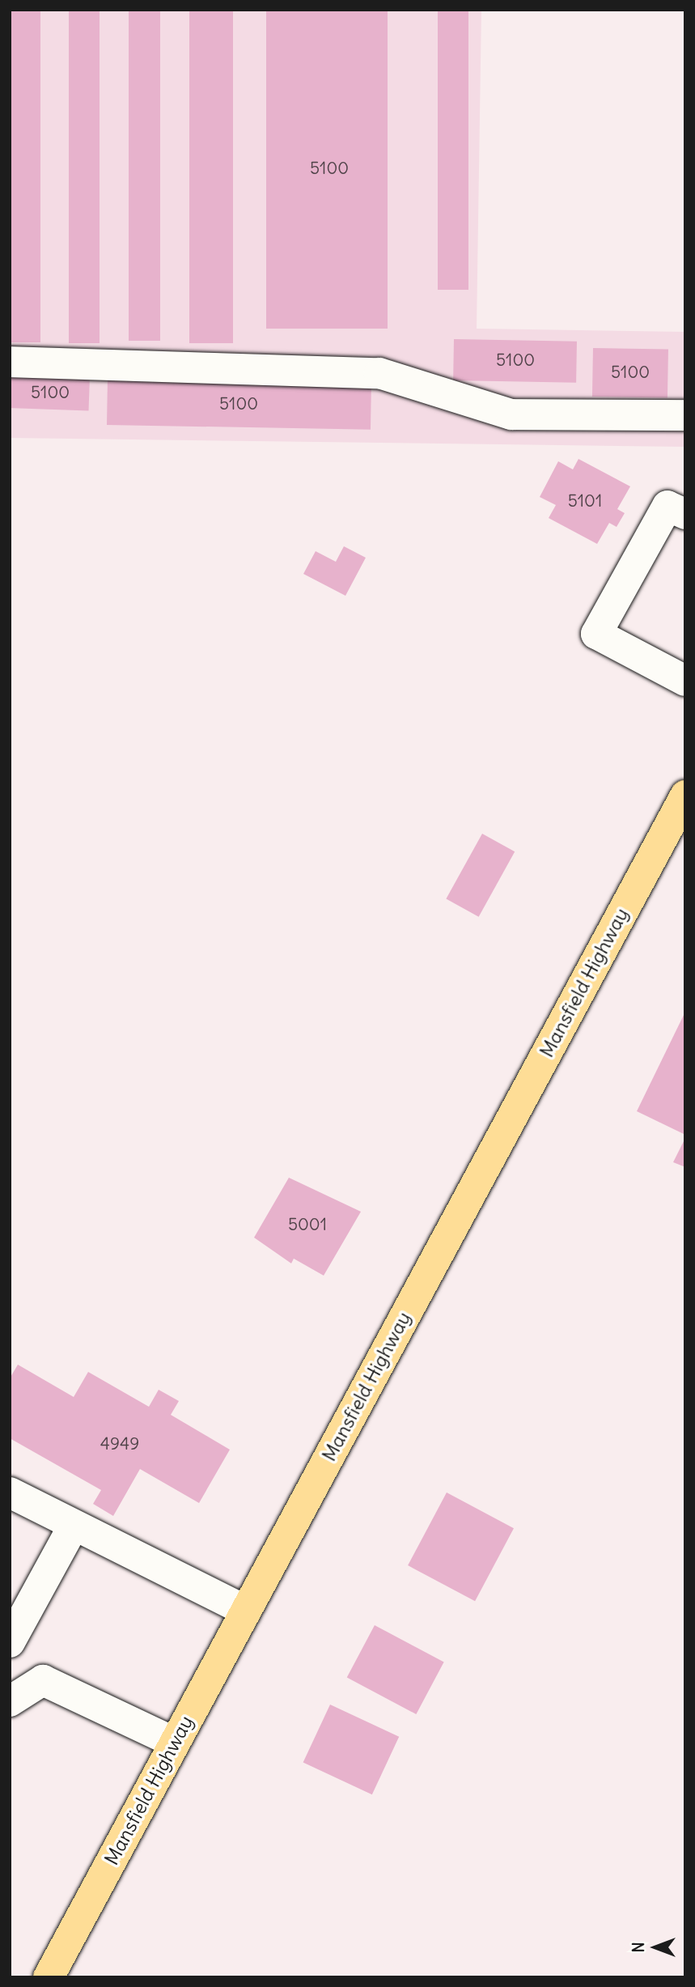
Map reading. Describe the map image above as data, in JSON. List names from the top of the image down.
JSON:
{
  "streets": {
    "main road": ["Mansfield Highway"]
  },
  "house_numbers": [
    "5100",
    "5100",
    "5100",
    "5100",
    "5100",
    "5101",
    "5001",
    "4949"
  ],
  "north": "left"
}
